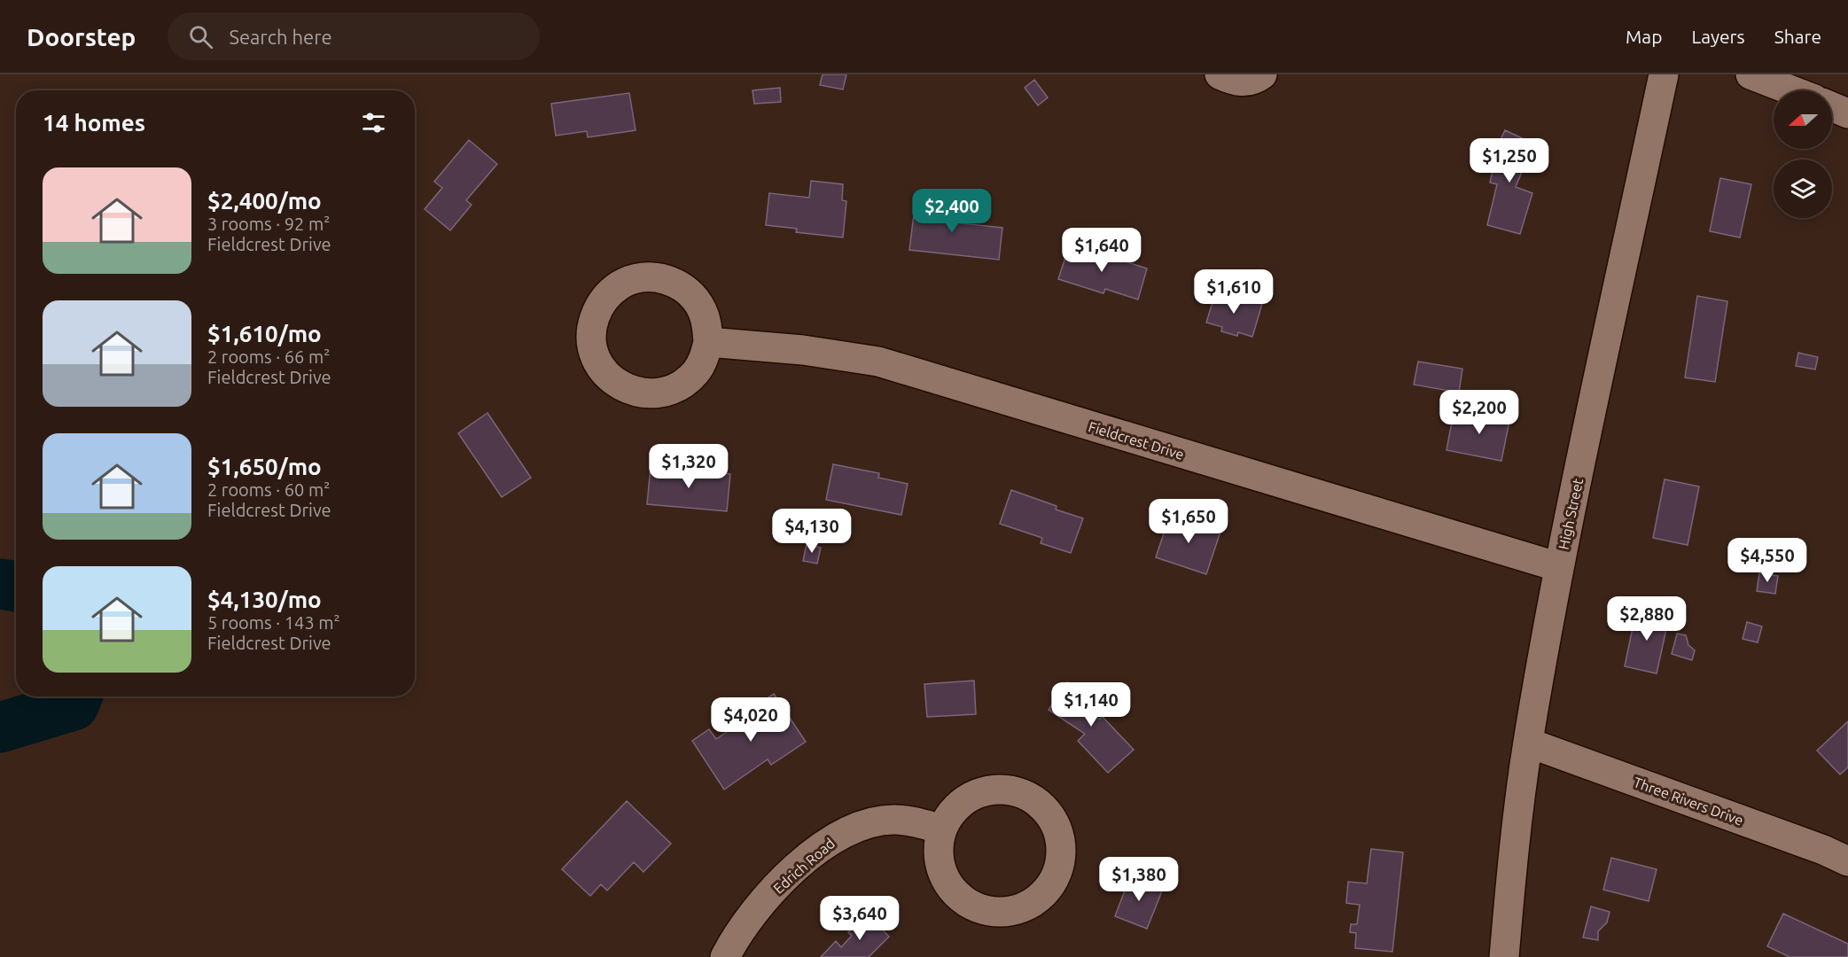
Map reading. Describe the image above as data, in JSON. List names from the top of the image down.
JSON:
{
  "streets": {
    "street": [
      "Fieldcrest Drive",
      "High Street",
      "Three Rivers Drive",
      "Edrich Road"
    ]
  },
  "crossings": [
    ["Fieldcrest Drive", "High Street"],
    ["High Street", "Three Rivers Drive"]
  ],
  "north": "left",
  "page": {
    "header": "Doorstep",
    "search": "Search here",
    "nav": ["Map", "Layers", "Share"],
    "heading": "14 homes",
    "price": [
      "$1,250",
      "$2,400",
      "$1,640",
      "$1,610",
      "$2,200",
      "$1,320",
      "$1,650",
      "$4,130",
      "$4,550",
      "$2,880",
      "$1,140",
      "$4,020",
      "$1,380",
      "$3,640"
    ],
    "list": [
      {
        "name": "$2,400/mo",
        "note": "3 rooms · 92 m² · Fieldcrest Drive"
      },
      {
        "name": "$1,610/mo",
        "note": "2 rooms · 66 m² · Fieldcrest Drive"
      },
      {
        "name": "$1,650/mo",
        "note": "2 rooms · 60 m² · Fieldcrest Drive"
      },
      {
        "name": "$4,130/mo",
        "note": "5 rooms · 143 m² · Fieldcrest Drive"
      }
    ]
  }
}
